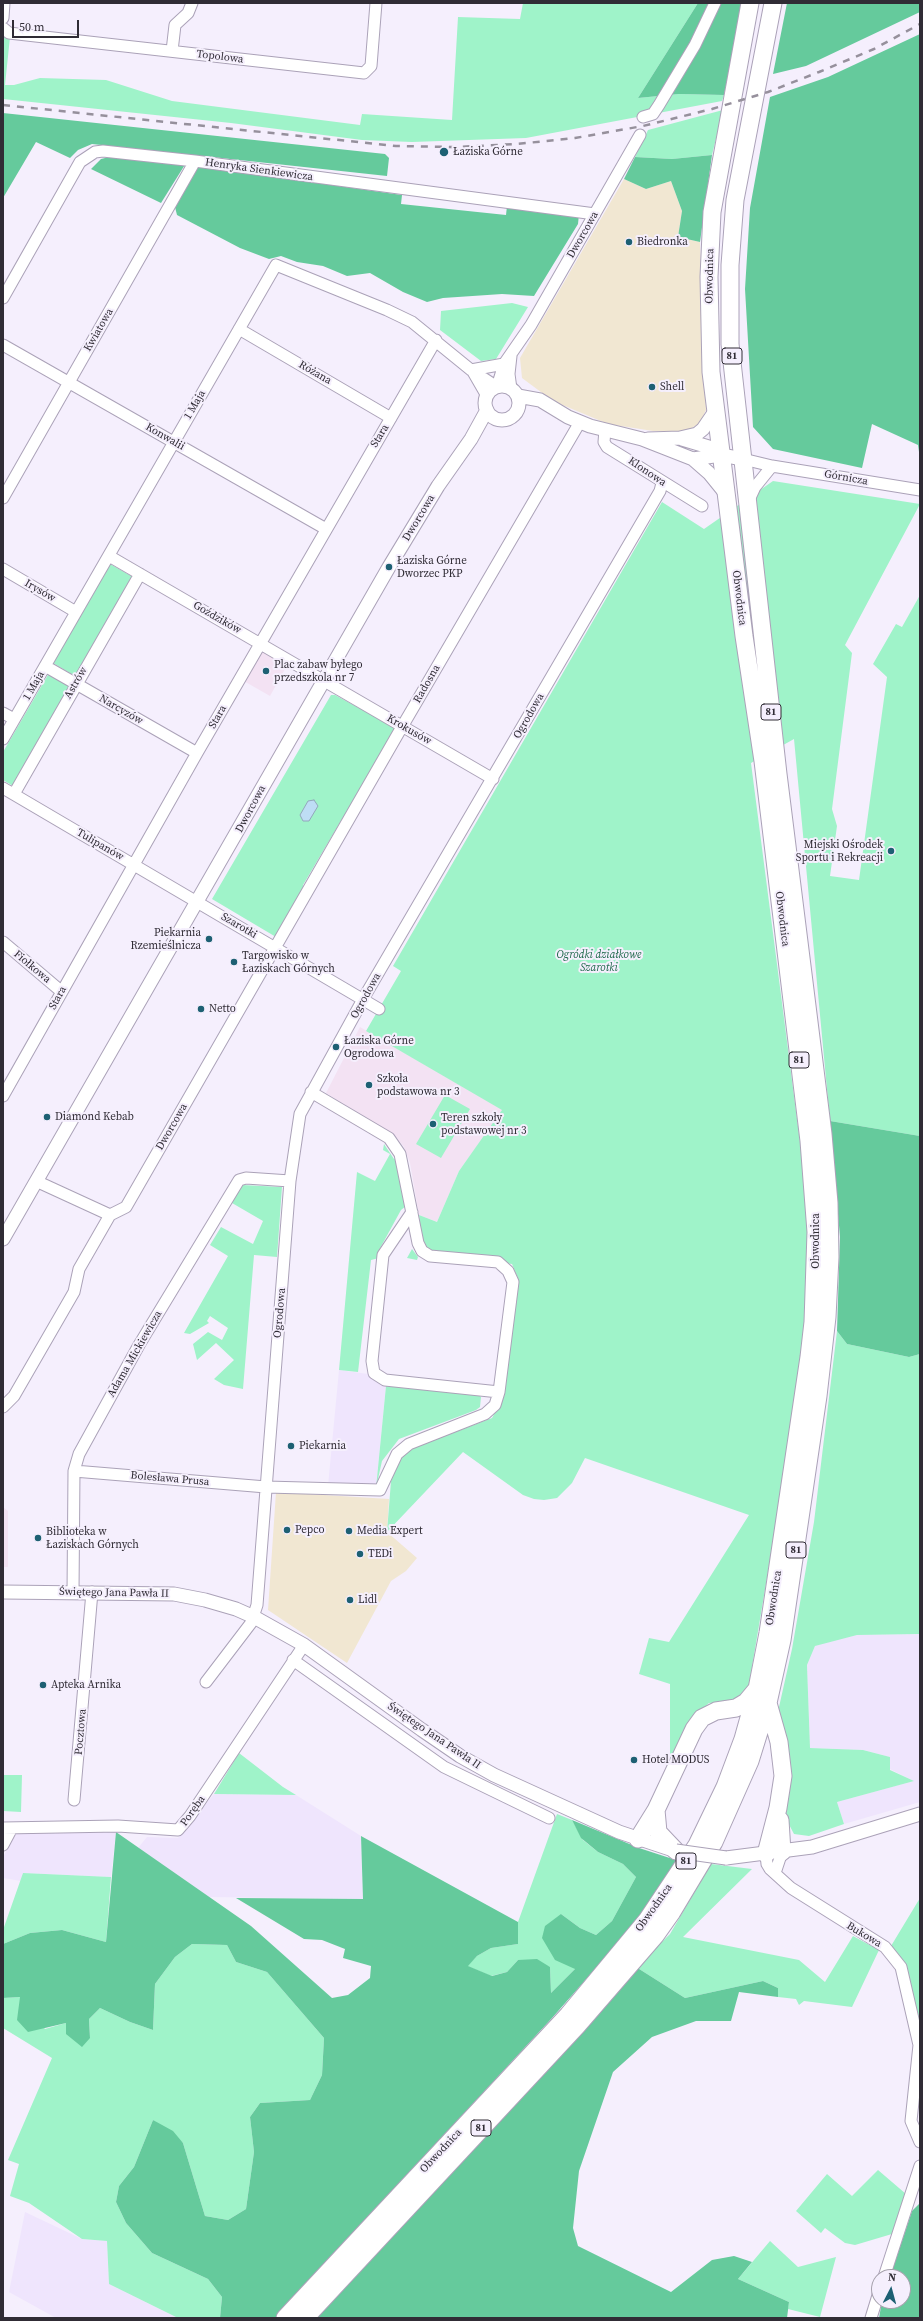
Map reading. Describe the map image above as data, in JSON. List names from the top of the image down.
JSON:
{
  "streets": {
    "main road": ["Obwodnica", "81"],
    "street": [
      "Topolowa",
      "Henryka Sienkiewicza",
      "Dworcowa",
      "Kwiatowa",
      "Różana",
      "1 Maja",
      "Stara",
      "Konwalii",
      "Klonowa",
      "Górnicza",
      "Irysów",
      "Goździków",
      "Astrów",
      "Radosna",
      "Narcyzów",
      "Ogrodowa",
      "Krokusów",
      "Tulipanów",
      "Szarotki",
      "Fiołkowa",
      "Adama Mickiewicza",
      "Bolesława Prusa",
      "Świętego Jana Pawła II",
      "Pocztowa",
      "Poręba",
      "Bukowa"
    ]
  },
  "crossings": [
    ["Henryka Sienkiewicza", "Dworcowa"],
    ["Henryka Sienkiewicza", "Kwiatowa"],
    ["Dworcowa", "1 Maja"],
    ["Dworcowa", "Goździków"],
    ["Dworcowa", "Radosna"],
    ["Dworcowa", "Krokusów"],
    ["Dworcowa", "Tulipanów"],
    ["Dworcowa", "Szarotki"],
    ["Obwodnica", "Górnicza"],
    ["Kwiatowa", "Konwalii"],
    ["Różana", "1 Maja"],
    ["Różana", "Stara"],
    ["1 Maja", "Stara"],
    ["1 Maja", "Konwalii"],
    ["1 Maja", "Irysów"],
    ["1 Maja", "Goździków"],
    ["1 Maja", "Narcyzów"],
    ["Stara", "Konwalii"],
    ["Stara", "Goździków"],
    ["Stara", "Narcyzów"],
    ["Stara", "Tulipanów"],
    ["Stara", "Fiołkowa"],
    ["Klonowa", "Ogrodowa"],
    ["Goździków", "Astrów"],
    ["Goździków", "Krokusów"],
    ["Astrów", "Narcyzów"],
    ["Astrów", "Tulipanów"],
    ["Radosna", "Krokusów"],
    ["Radosna", "Szarotki"],
    ["Ogrodowa", "Krokusów"],
    ["Ogrodowa", "Szarotki"],
    ["Ogrodowa", "Adama Mickiewicza"],
    ["Ogrodowa", "Bolesława Prusa"],
    ["Ogrodowa", "Świętego Jana Pawła II"],
    ["Tulipanów", "Szarotki"],
    ["Adama Mickiewicza", "Bolesława Prusa"],
    ["Adama Mickiewicza", "Świętego Jana Pawła II"],
    ["Świętego Jana Pawła II", "Pocztowa"],
    ["Świętego Jana Pawła II", "Poręba"],
    ["Świętego Jana Pawła II", "Bukowa"]
  ],
  "parks": ["Ogródki działkowe Szarotki"],
  "places": [
    "Łaziska Górne",
    "Biedronka",
    "Shell",
    "Łaziska Górne Dworzec PKP",
    "Plac zabaw byłego przedszkola nr 7",
    "Miejski Ośrodek Sportu i Rekreacji",
    "Piekarnia Rzemieślnicza",
    "Targowisko w Łaziskach Górnych",
    "Netto",
    "Łaziska Górne Ogrodowa",
    "Szkoła podstawowa nr 3",
    "Diamond Kebab",
    "Teren szkoły podstawowej nr 3",
    "Piekarnia",
    "Pepco",
    "Media Expert",
    "Biblioteka w Łaziskach Górnych",
    "TEDi",
    "Lidl",
    "Apteka Arnika",
    "Hotel MODUS"
  ],
  "scale_bar": "50 m",
  "north": "top"
}
